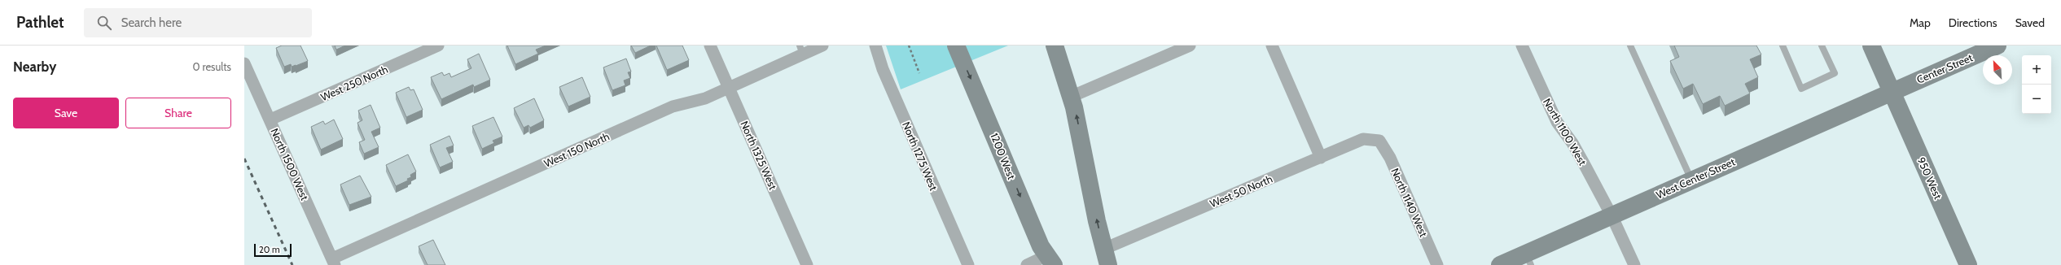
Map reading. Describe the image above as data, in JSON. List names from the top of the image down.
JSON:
{
  "streets": {
    "street": [
      "Center Street",
      "West 250 North",
      "North 1100 West",
      "West 150 North",
      "North 1325 West",
      "North 1275 West",
      "1200 West",
      "North 1500 West",
      "West Center Street",
      "950 West",
      "West 50 North",
      "North 1140 West"
    ]
  },
  "crossings": [
    ["Center Street", "West Center Street"],
    ["Center Street", "950 West"],
    ["West 250 North", "North 1500 West"],
    ["North 1100 West", "West Center Street"],
    ["West 150 North", "North 1325 West"],
    ["West 150 North", "North 1500 West"],
    ["West Center Street", "950 West"],
    ["West 50 North", "North 1140 West"]
  ],
  "scale_bar": "20 m",
  "north": "top left",
  "page": {
    "header": "Pathlet",
    "search": "Search here",
    "nav": ["Map", "Directions", "Saved"],
    "heading": ["Nearby", "0 results"],
    "map_buttons": ["+", "−"],
    "buttons": ["Save", "Share"],
    "scale": "20 m"
  }
}
